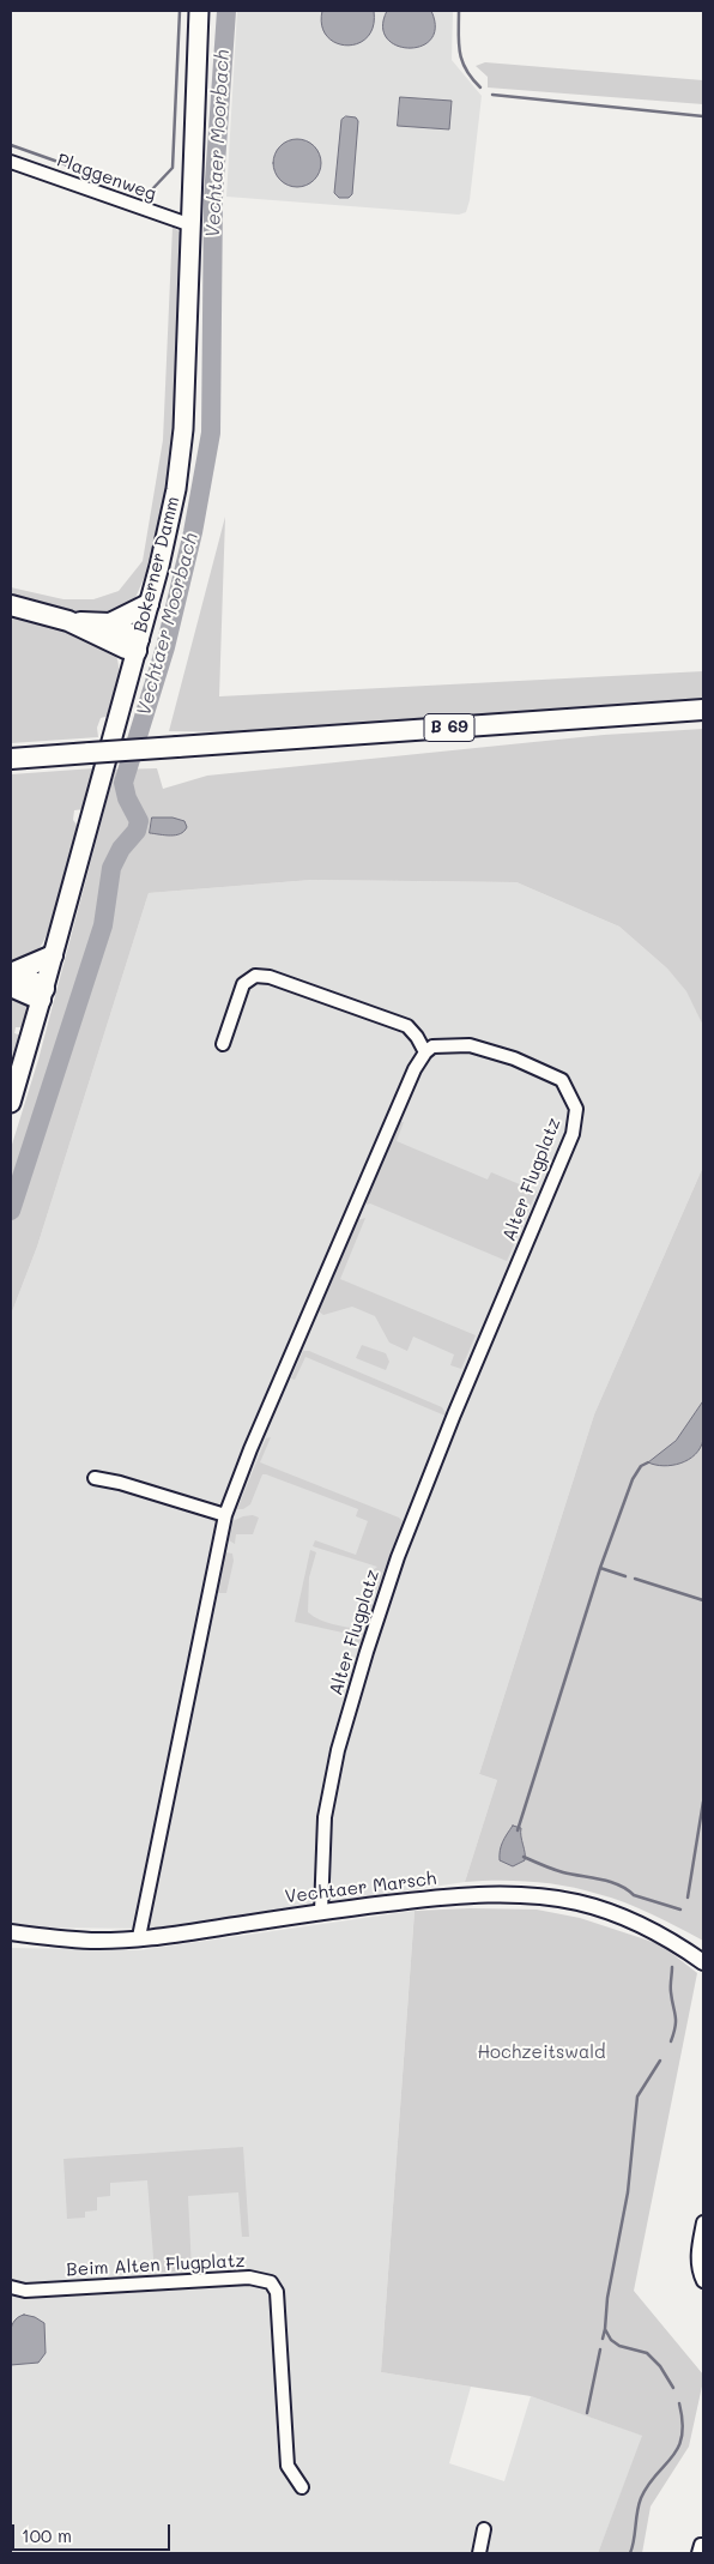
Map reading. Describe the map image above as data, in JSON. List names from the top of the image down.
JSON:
{
  "streets": {
    "main road": ["Bokerner Damm", "B 69"],
    "street": [
      "Plaggenweg",
      "Alter Flugplatz",
      "Vechtaer Marsch",
      "Beim Alten Flugplatz"
    ]
  },
  "crossings": [
    ["Plaggenweg", "Bokerner Damm"],
    ["Alter Flugplatz", "Vechtaer Marsch"]
  ],
  "water": ["Vechtaer Moorbach"],
  "parks": ["Hochzeitswald"],
  "scale_bar": "100 m"
}
